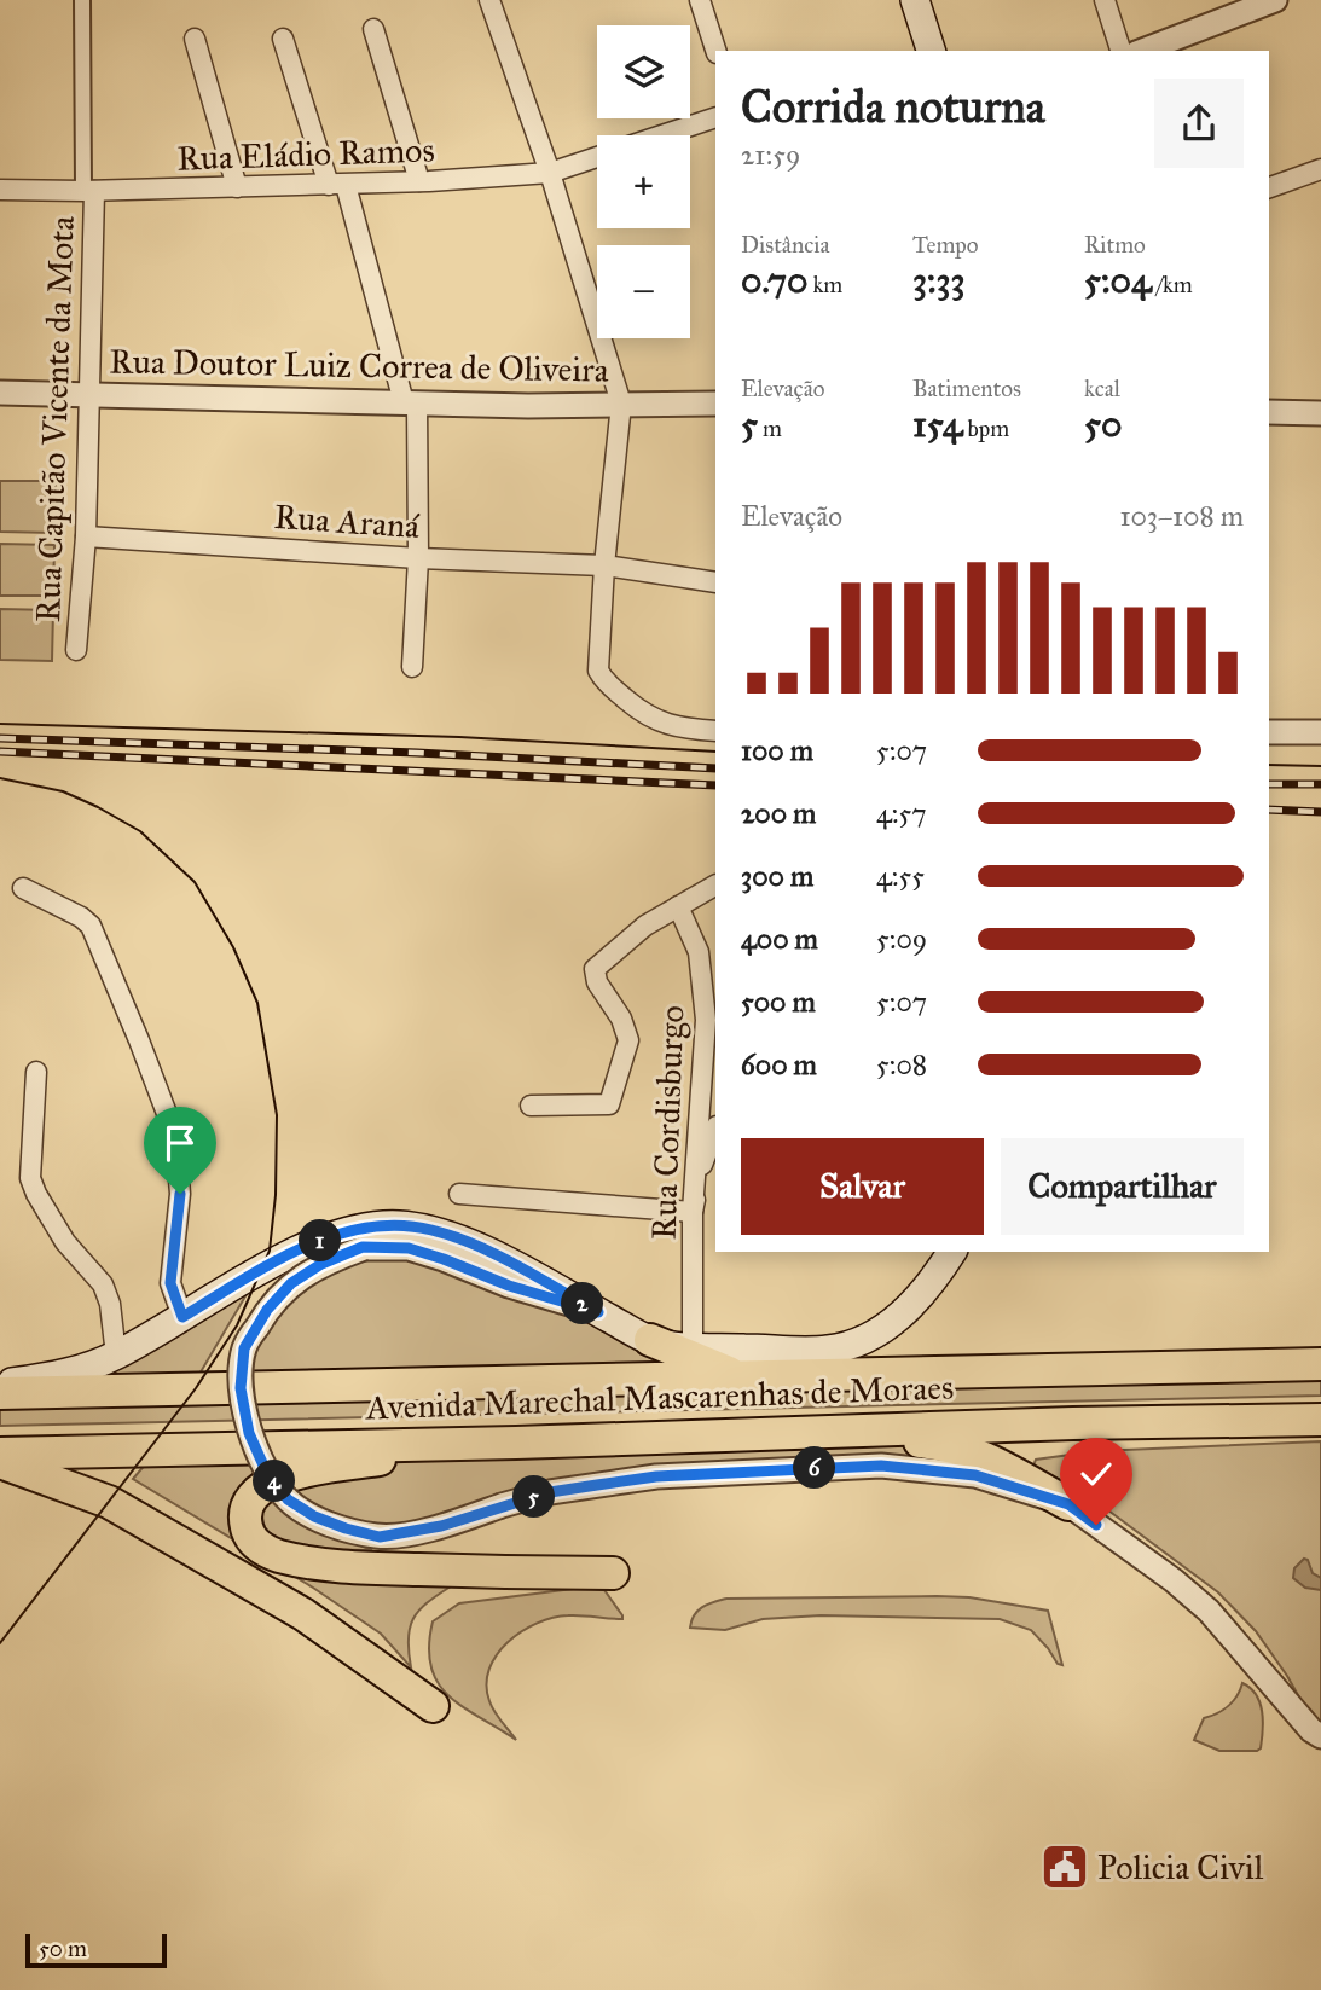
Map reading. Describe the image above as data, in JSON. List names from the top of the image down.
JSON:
{
  "streets": {
    "highway": ["Avenida Marechal Mascarenhas de Moraes"],
    "street": [
      "Rua Eládio Ramos",
      "Rua Doutor Luiz Correa de Oliveira",
      "Rua Capitão Vicente da Mota",
      "Rua Araná",
      "Rua Cordisburgo"
    ]
  },
  "crossings": [
    ["Rua Eládio Ramos", "Rua Capitão Vicente da Mota"],
    ["Rua Doutor Luiz Correa de Oliveira", "Rua Capitão Vicente da Mota"],
    ["Rua Capitão Vicente da Mota", "Rua Araná"]
  ],
  "places": {
    "public building": ["Policia Civil"]
  },
  "scale_bar": "50 m",
  "page": {
    "map_buttons": ["+", "−"],
    "heading": ["Corrida noturna", "21:59"],
    "stats": [
      ["Distância", "0.70 km"],
      ["Tempo", "3:33"],
      ["Ritmo", "5:04 /km"],
      ["Elevação", "5 m"],
      ["Batimentos", "154 bpm"],
      ["kcal", "50"]
    ],
    "chart": ["Elevação", "103–108 m"],
    "list": [
      {
        "name": "100 m",
        "note": "5:07"
      },
      {
        "name": "200 m",
        "note": "4:57"
      },
      {
        "name": "300 m",
        "note": "4:55"
      },
      {
        "name": "400 m",
        "note": "5:09"
      },
      {
        "name": "500 m",
        "note": "5:07"
      },
      {
        "name": "600 m",
        "note": "5:08"
      }
    ],
    "buttons": ["Salvar", "Compartilhar"],
    "pins": [
      "1",
      "2",
      "6",
      "4",
      "5"
    ],
    "scale": "50 m"
  }
}
